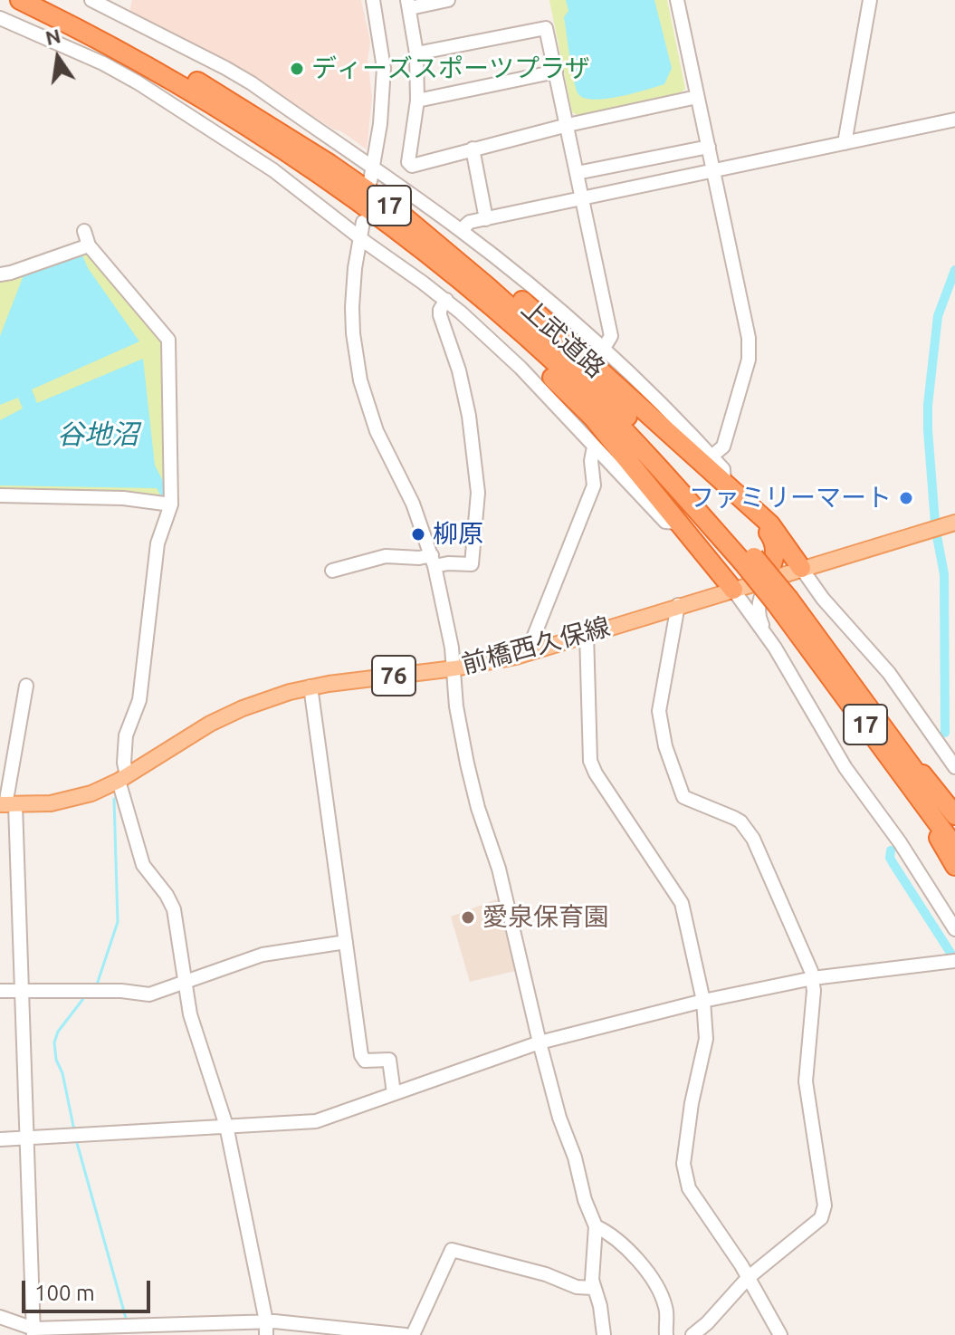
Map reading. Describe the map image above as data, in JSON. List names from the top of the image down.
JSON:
{
  "streets": {
    "highway": ["17", "上武道路"],
    "main road": ["前橋西久保線", "76"]
  },
  "crossings": [
    ["17", "上武道路"]
  ],
  "water": ["谷地沼"],
  "places": [
    "ディーズスポーツプラザ",
    "ファミリーマート",
    "柳原",
    "愛泉保育園"
  ],
  "scale_bar": "100 m",
  "north": "top"
}
